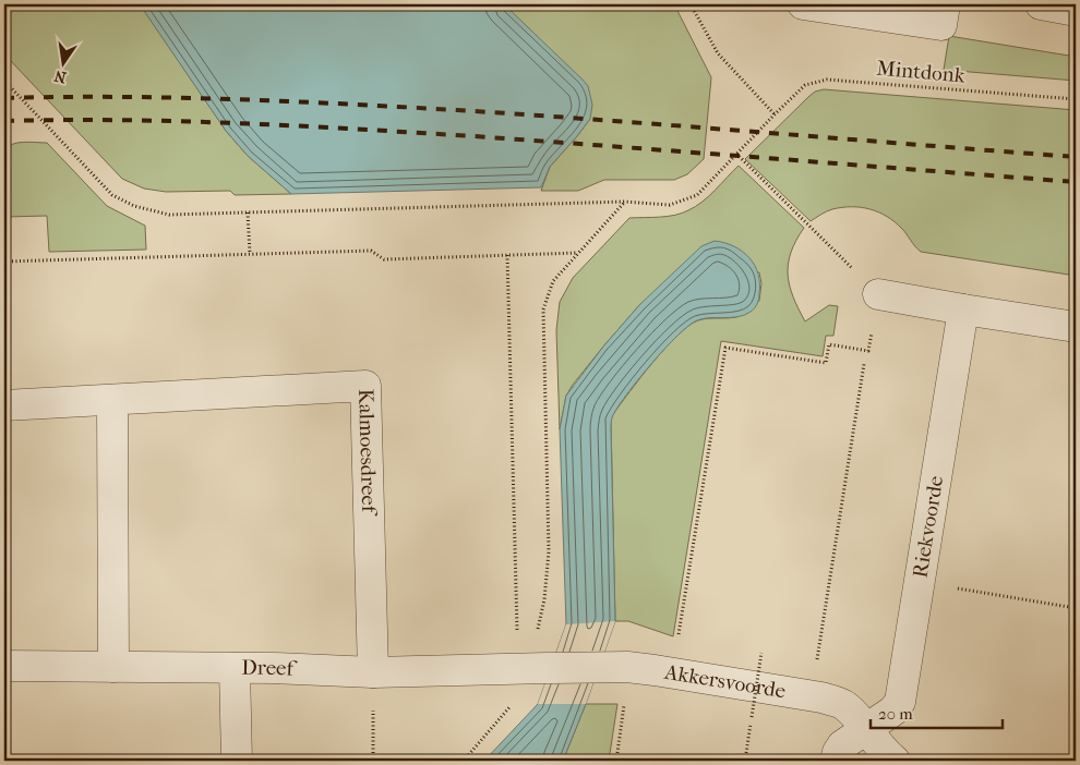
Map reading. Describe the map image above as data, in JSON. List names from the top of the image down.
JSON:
{
  "streets": {
    "street": [
      "Kalmoesdreef",
      "Riekvoorde",
      "Dreef",
      "Akkersvoorde"
    ],
    "path": ["Mintdonk"]
  },
  "crossings": [
    ["Kalmoesdreef", "Dreef"],
    ["Riekvoorde", "Akkersvoorde"],
    ["Dreef", "Akkersvoorde"]
  ],
  "scale_bar": "20 m",
  "north": "bottom"
}
